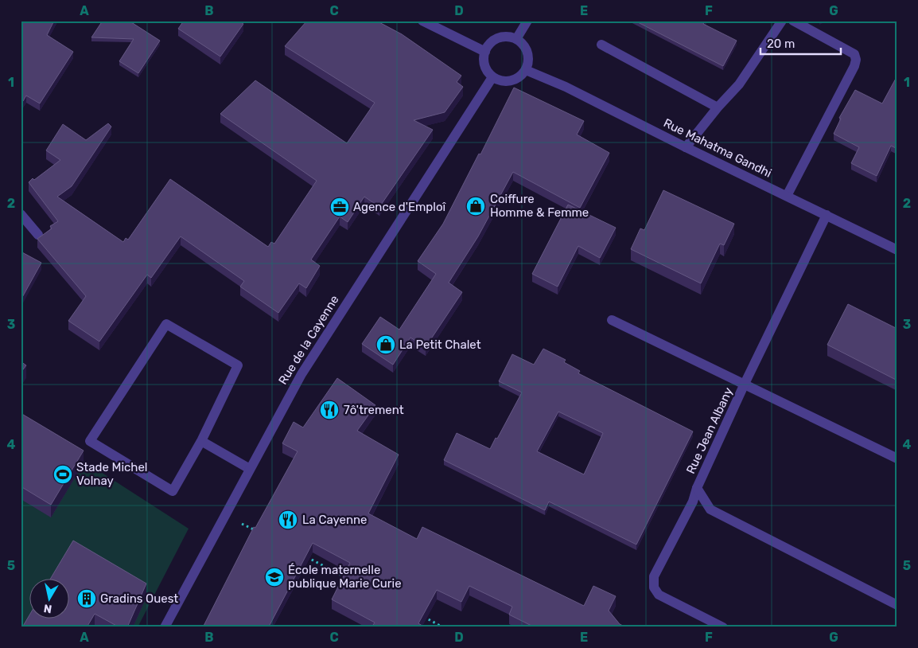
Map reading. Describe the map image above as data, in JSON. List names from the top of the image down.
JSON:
{
  "streets": {
    "street": ["Rue Mahatma Gandhi", "Rue de la Cayenne", "Rue Jean Albany"]
  },
  "crossings": [
    ["Rue Mahatma Gandhi", "Rue de la Cayenne"],
    ["Rue Mahatma Gandhi", "Rue Jean Albany"]
  ],
  "places": {
    "shop": ["Coiffure Homme & Femme", "La Petit Chalet"],
    "office": ["Agence d'Emploî"],
    "restaurant": ["7ô'trement", "La Cayenne"],
    "sports": ["Stade Michel Volnay"],
    "school or university": ["École maternelle publique Marie Curie"],
    "building": ["Gradins Ouest"]
  },
  "scale_bar": "20 m",
  "north": "bottom",
  "grid": {
    "columns": [
      "A",
      "B",
      "C",
      "D",
      "E",
      "F",
      "G"
    ],
    "rows": [
      "1",
      "2",
      "3",
      "4",
      "5"
    ]
  }
}
